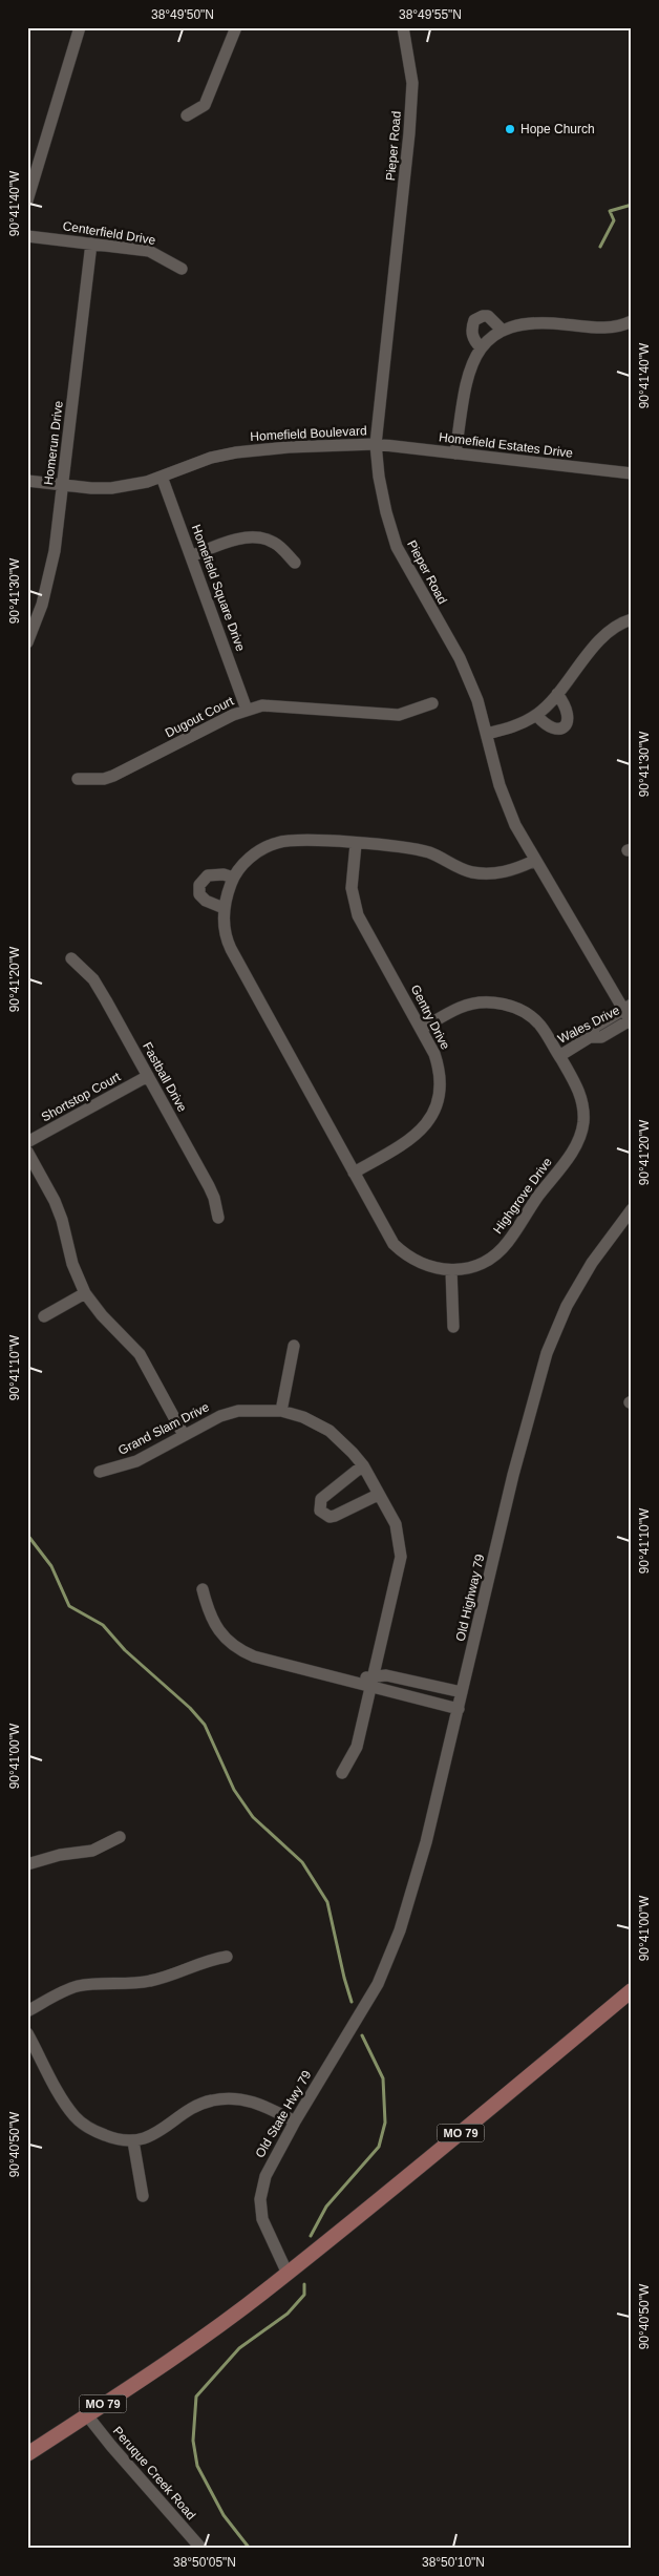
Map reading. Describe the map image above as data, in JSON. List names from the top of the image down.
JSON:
{
  "streets": {
    "main road": ["MO 79"],
    "street": [
      "Pieper Road",
      "Centerfield Drive",
      "Homefield Boulevard",
      "Homerun Drive",
      "Homefield Estates Drive",
      "Homefield Square Drive",
      "Dugout Court",
      "Gentry Drive",
      "Wales Drive",
      "Fastball Drive",
      "Shortstop Court",
      "Highgrove Drive",
      "Grand Slam Drive",
      "Old Highway 79",
      "Old State Hwy 79",
      "Peruque Creek Road"
    ]
  },
  "crossings": [
    ["Pieper Road", "Homefield Boulevard"],
    ["Pieper Road", "Homefield Estates Drive"],
    ["Pieper Road", "Wales Drive"],
    ["Pieper Road", "Highgrove Drive"],
    ["Centerfield Drive", "Homerun Drive"],
    ["Homefield Boulevard", "Homerun Drive"],
    ["Homefield Boulevard", "Homefield Estates Drive"],
    ["Homefield Boulevard", "Homefield Square Drive"],
    ["Homefield Square Drive", "Dugout Court"],
    ["Gentry Drive", "Highgrove Drive"],
    ["Wales Drive", "Highgrove Drive"],
    ["Fastball Drive", "Shortstop Court"],
    ["Old Highway 79", "Old State Hwy 79"],
    ["Old State Hwy 79", "MO 79"],
    ["MO 79", "Peruque Creek Road"]
  ],
  "places": ["Hope Church"],
  "coordinates": [
    "38°49'50\"N",
    "38°49'55\"N",
    "90°41'40\"W",
    "90°41'30\"W",
    "90°41'20\"W",
    "90°41'10\"W",
    "90°41'00\"W",
    "90°40'50\"W",
    "38°50'05\"N",
    "38°50'10\"N"
  ]
}
